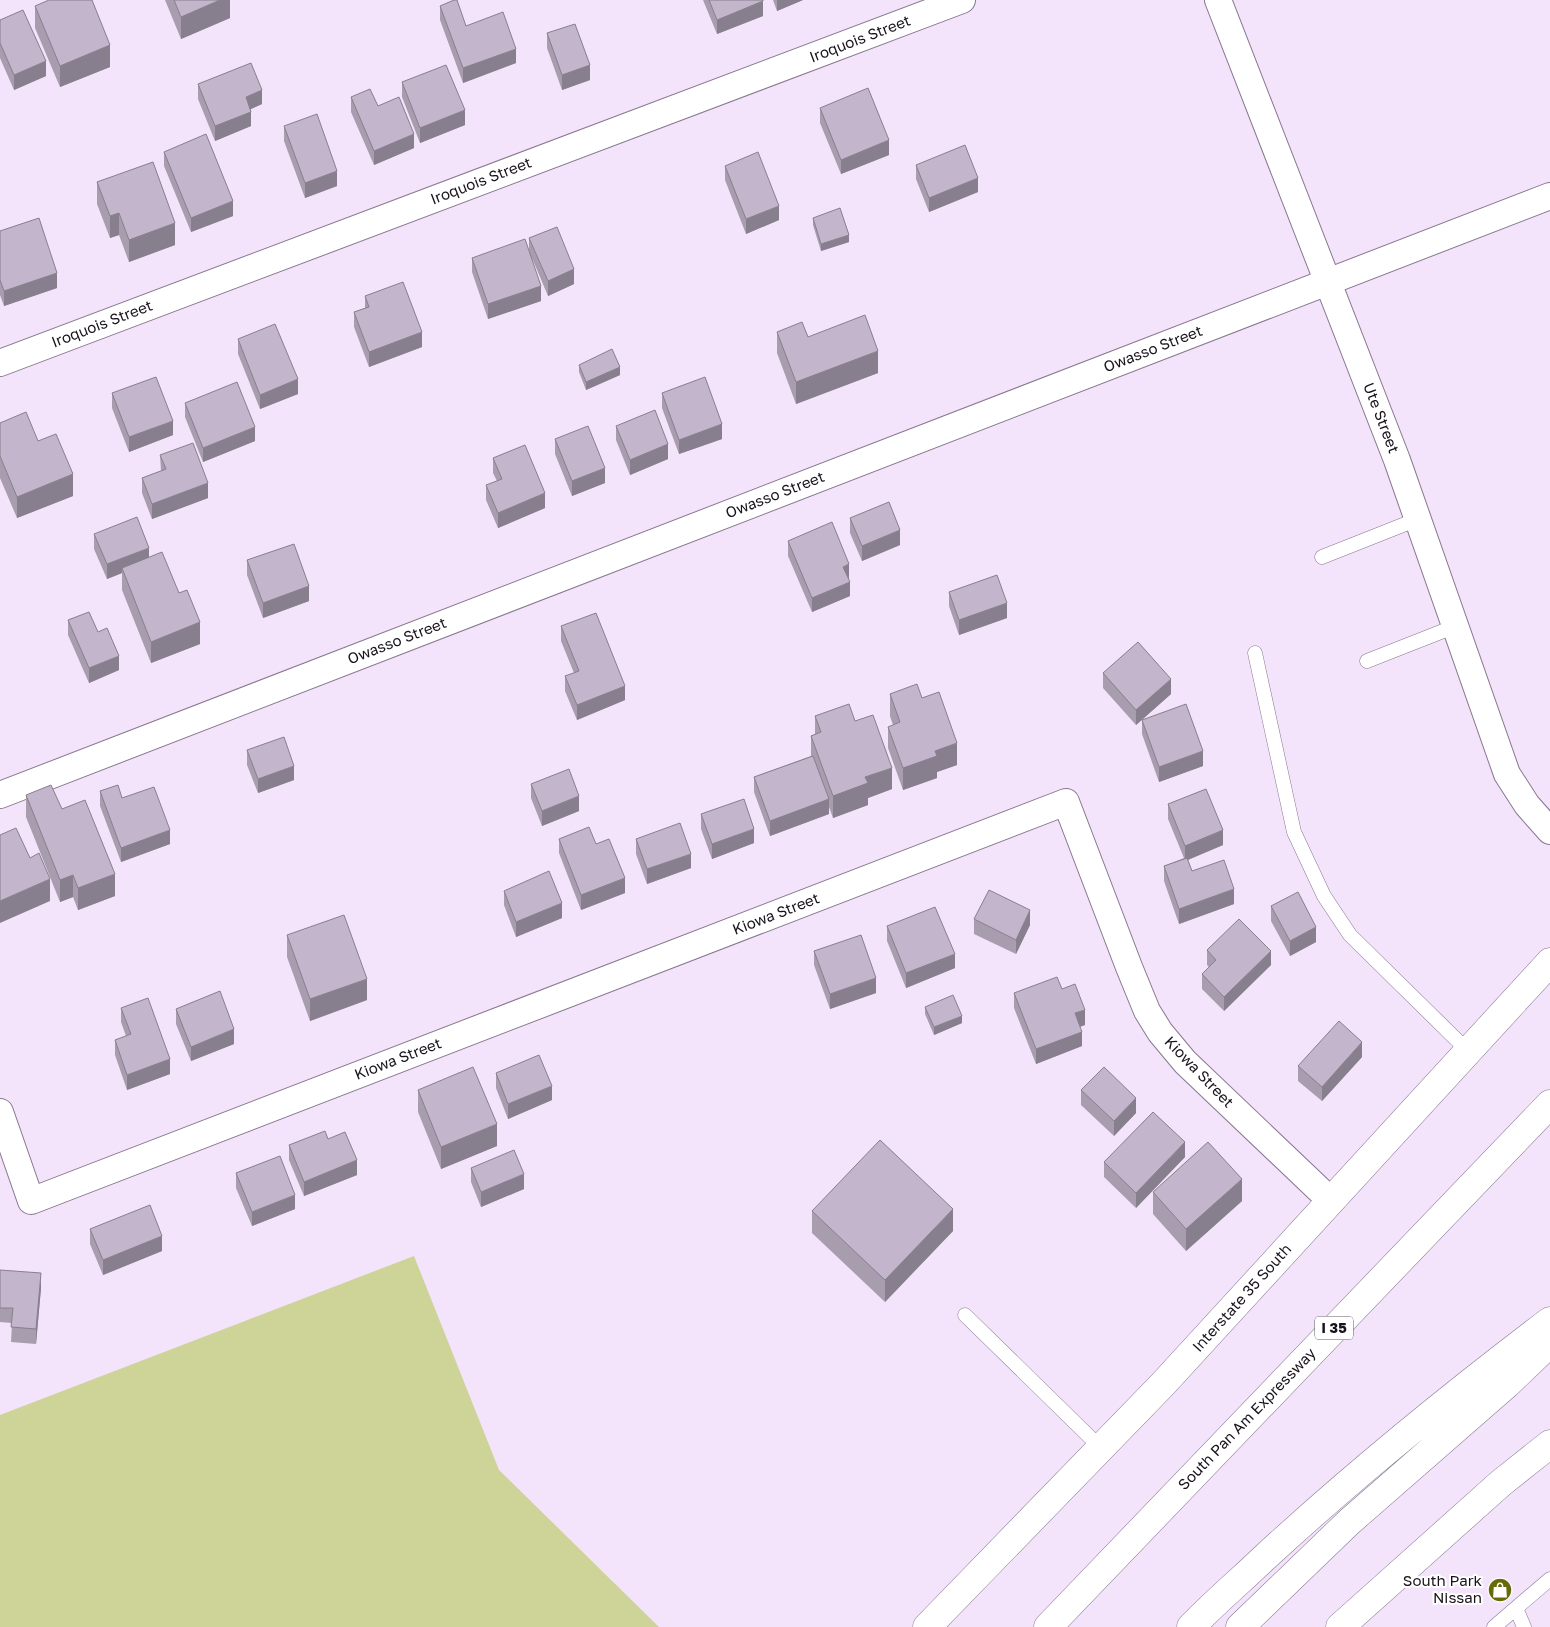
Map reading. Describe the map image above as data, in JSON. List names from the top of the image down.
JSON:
{
  "streets": {
    "main road": ["Interstate 35 South", "I 35", "South Pan Am Expressway"],
    "street": [
      "Iroquois Street",
      "Owasso Street",
      "Ute Street",
      "Kiowa Street"
    ]
  },
  "crossings": [
    ["Owasso Street", "Ute Street"],
    ["Kiowa Street", "Interstate 35 South"]
  ],
  "places": {
    "shop": ["South Park Nissan"]
  }
}
